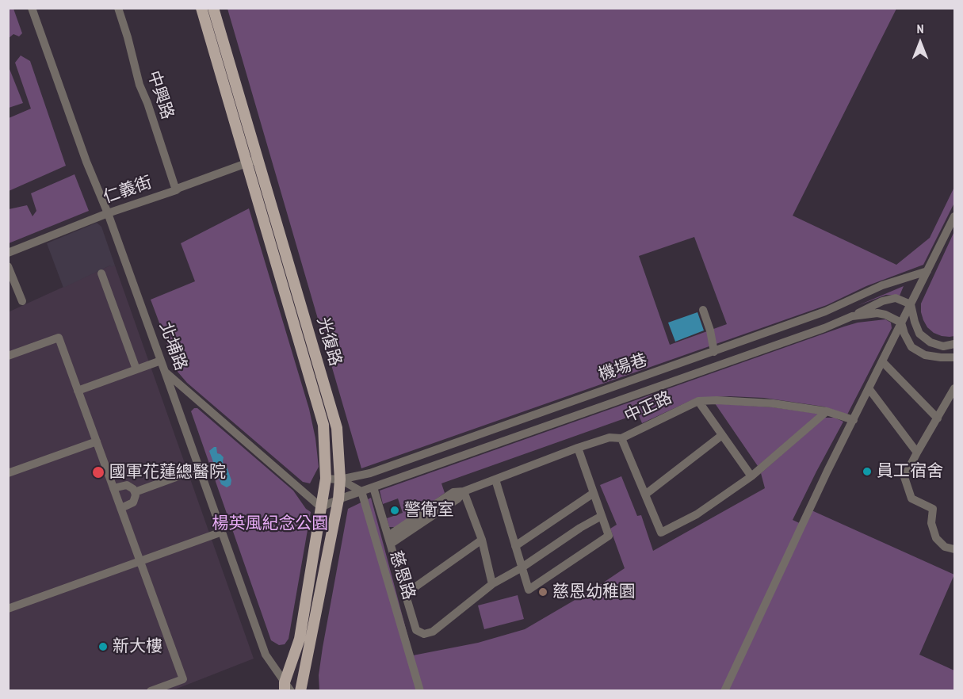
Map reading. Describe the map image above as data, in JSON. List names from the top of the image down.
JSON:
{
  "streets": {
    "main road": ["光復路"],
    "street": [
      "中興路",
      "仁義街",
      "北埔路",
      "機場巷",
      "中正路",
      "慈恩路"
    ]
  },
  "crossings": [
    ["中興路", "仁義街"],
    ["仁義街", "光復路"],
    ["仁義街", "北埔路"],
    ["光復路", "北埔路"],
    ["光復路", "機場巷"],
    ["機場巷", "慈恩路"]
  ],
  "parks": ["楊英風紀念公園"],
  "places": [
    "員工宿舍",
    "國軍花蓮總醫院",
    "警衛室",
    "慈恩幼稚園",
    "新大樓"
  ],
  "north": "top"
}
